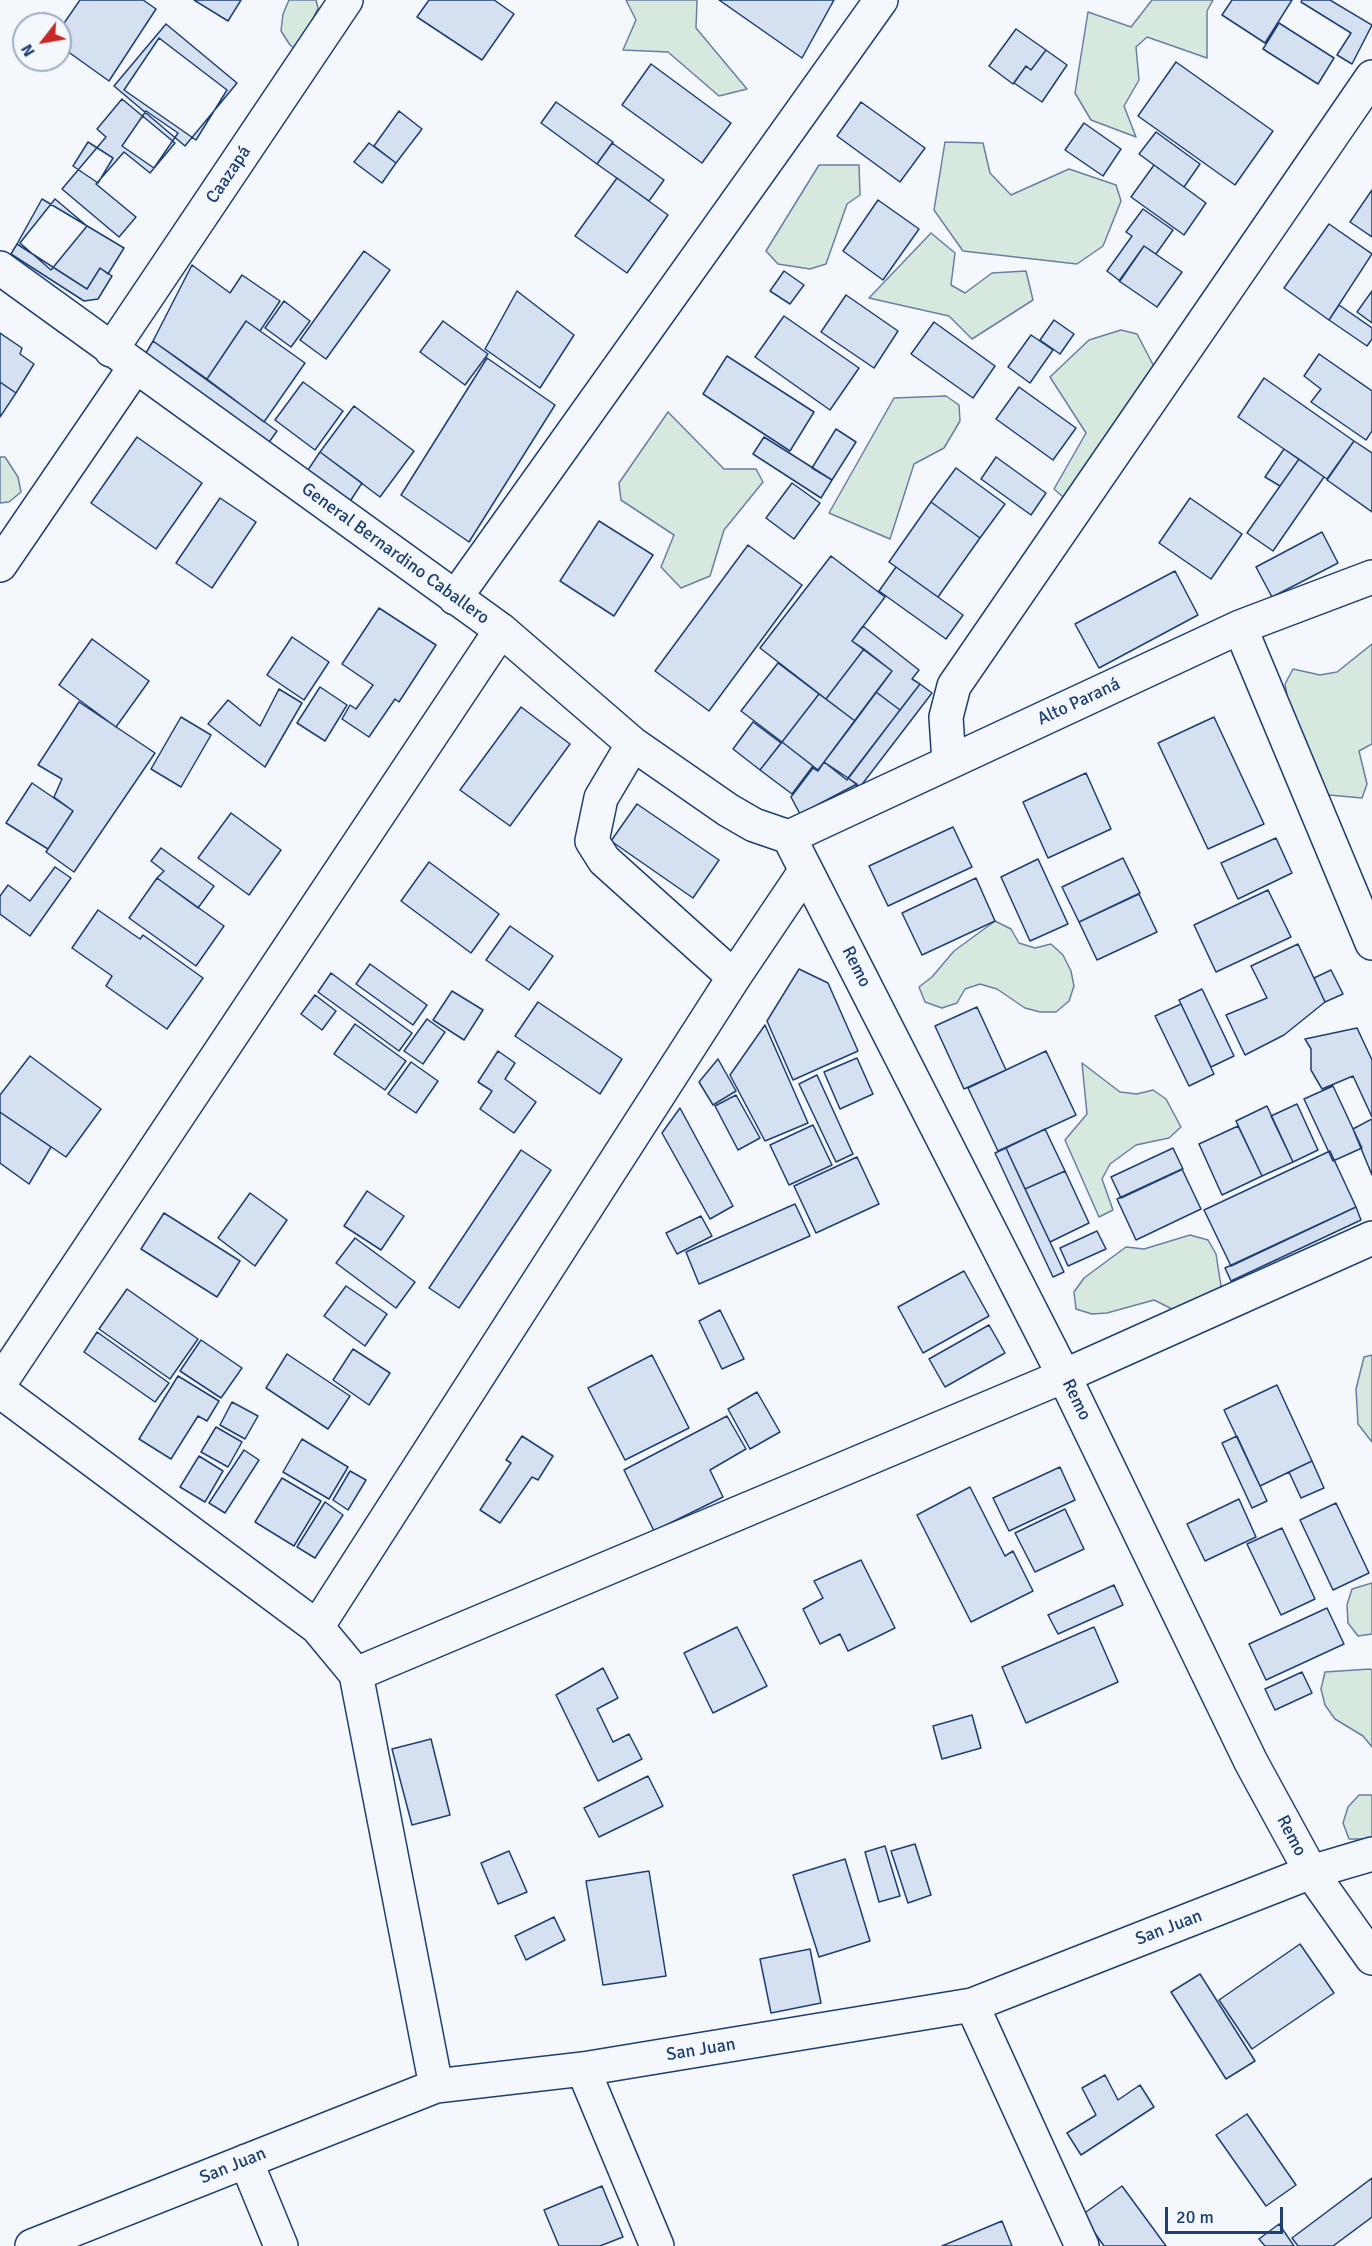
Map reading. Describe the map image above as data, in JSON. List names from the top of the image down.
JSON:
{
  "streets": {
    "street": [
      "Caazapá",
      "General Bernardino Caballero",
      "Alto Paraná",
      "Remo",
      "San Juan"
    ]
  },
  "crossings": [
    ["Caazapá", "General Bernardino Caballero"],
    ["General Bernardino Caballero", "Alto Paraná"],
    ["General Bernardino Caballero", "Remo"],
    ["Alto Paraná", "Remo"],
    ["Remo", "San Juan"]
  ],
  "scale_bar": "20 m",
  "north": "bottom left"
}
